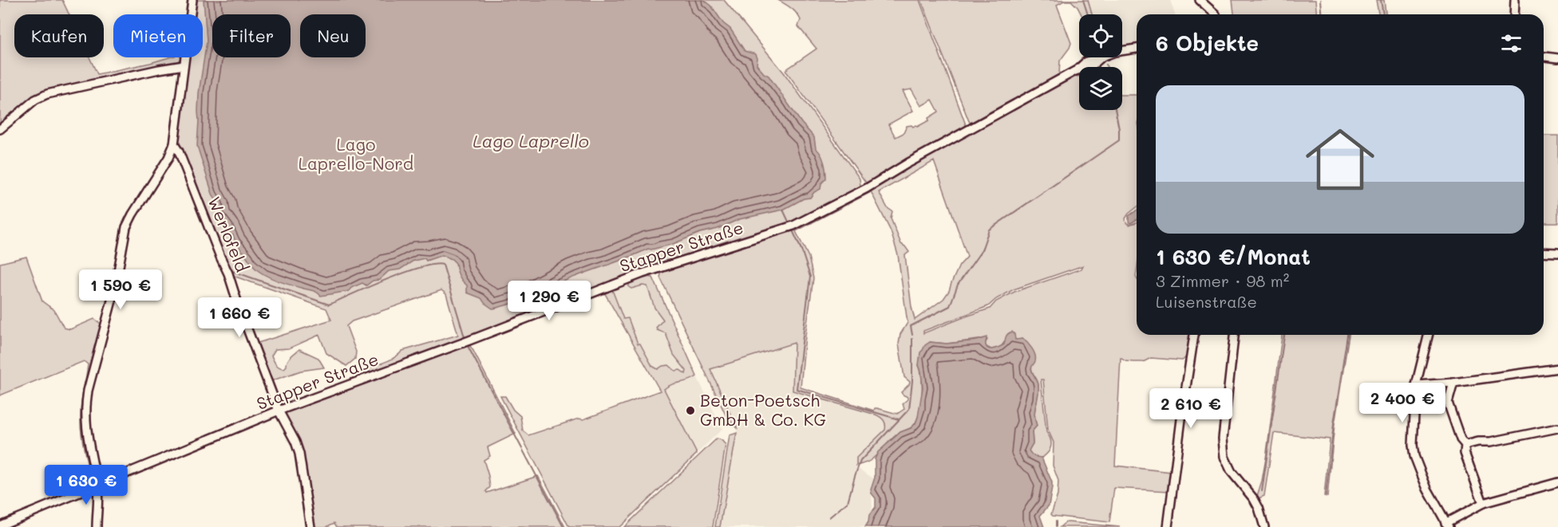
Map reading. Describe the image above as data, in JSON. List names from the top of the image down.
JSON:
{
  "streets": {
    "street": ["Werlofeld", "Stapper Straße"]
  },
  "crossings": [
    ["Werlofeld", "Stapper Straße"]
  ],
  "water": ["Lago Laprello"],
  "parks": ["Lago Laprello-Nord"],
  "places": ["Beton-Poetsch GmbH & Co. KG"],
  "page": {
    "chip": [
      "Kaufen",
      "Mieten",
      "Filter",
      "Neu"
    ],
    "heading": "6 Objekte",
    "list": [
      {
        "name": "1 630 €/Monat",
        "note": "3 Zimmer · 98 m² · Luisenstraße"
      }
    ],
    "price": [
      "1 590 €",
      "1 290 €",
      "1 660 €",
      "2 400 €",
      "2 610 €",
      "1 630 €"
    ]
  }
}
